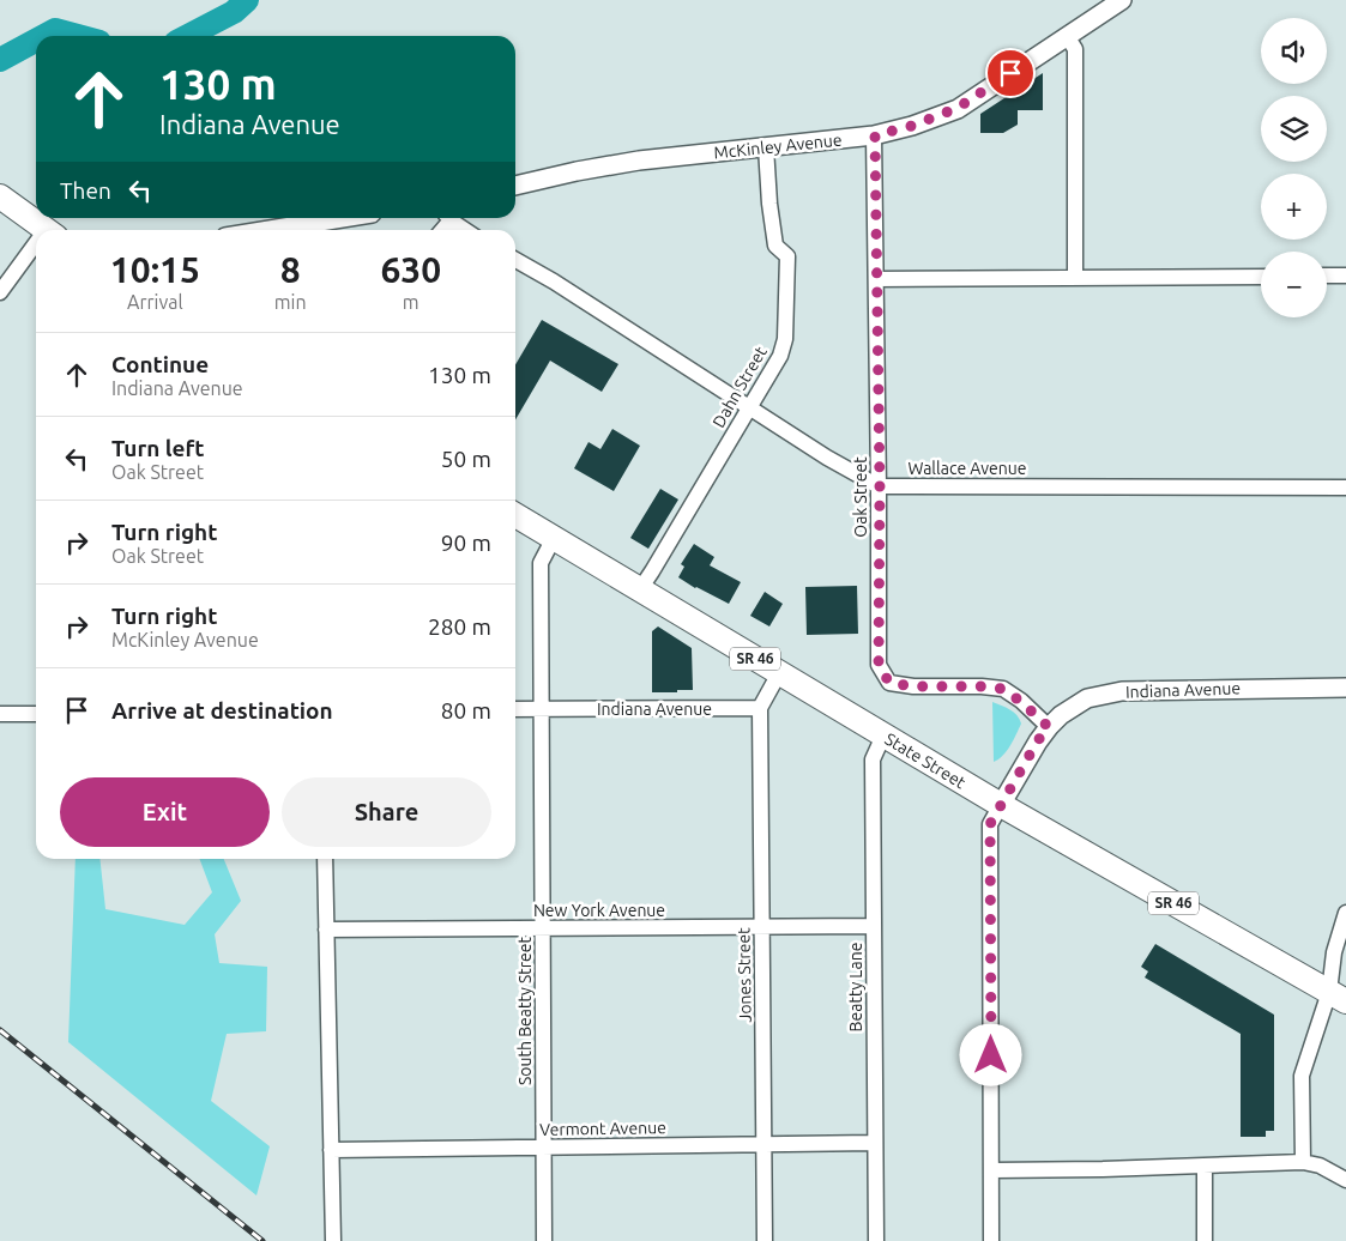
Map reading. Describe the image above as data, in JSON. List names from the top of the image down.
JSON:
{
  "streets": {
    "highway": ["SR 46", "State Street"],
    "street": [
      "McKinley Avenue",
      "Dahn Street",
      "Wallace Avenue",
      "Oak Street",
      "Indiana Avenue",
      "New York Avenue",
      "Jones Street",
      "Beatty Lane",
      "South Beatty Street",
      "Vermont Avenue"
    ]
  },
  "crossings": [
    ["McKinley Avenue", "Dahn Street"],
    ["McKinley Avenue", "Oak Street"],
    ["Dahn Street", "Wallace Avenue"],
    ["Dahn Street", "State Street"],
    ["Wallace Avenue", "Oak Street"],
    ["Oak Street", "Indiana Avenue"],
    ["Indiana Avenue", "State Street"],
    ["Indiana Avenue", "Jones Street"],
    ["Indiana Avenue", "South Beatty Street"],
    ["State Street", "Beatty Lane"],
    ["State Street", "South Beatty Street"],
    ["New York Avenue", "Jones Street"],
    ["New York Avenue", "Beatty Lane"],
    ["New York Avenue", "South Beatty Street"],
    ["Jones Street", "Vermont Avenue"],
    ["Beatty Lane", "Vermont Avenue"],
    ["South Beatty Street", "Vermont Avenue"]
  ],
  "page": {
    "map_buttons": ["+", "−"],
    "turn": ["130 m", "Indiana Avenue"],
    "then": "Then",
    "eta": [
      "10:15",
      "Arrival",
      "8",
      "min",
      "630",
      "m"
    ],
    "list": [
      {
        "name": "Continue",
        "note": "Indiana Avenue",
        "value": "130 m"
      },
      {
        "name": "Turn left",
        "note": "Oak Street",
        "value": "50 m"
      },
      {
        "name": "Turn right",
        "note": "Oak Street",
        "value": "90 m"
      },
      {
        "name": "Turn right",
        "note": "McKinley Avenue",
        "value": "280 m"
      },
      {
        "name": "Arrive at destination",
        "value": "80 m"
      }
    ],
    "buttons": ["Exit", "Share"]
  }
}
